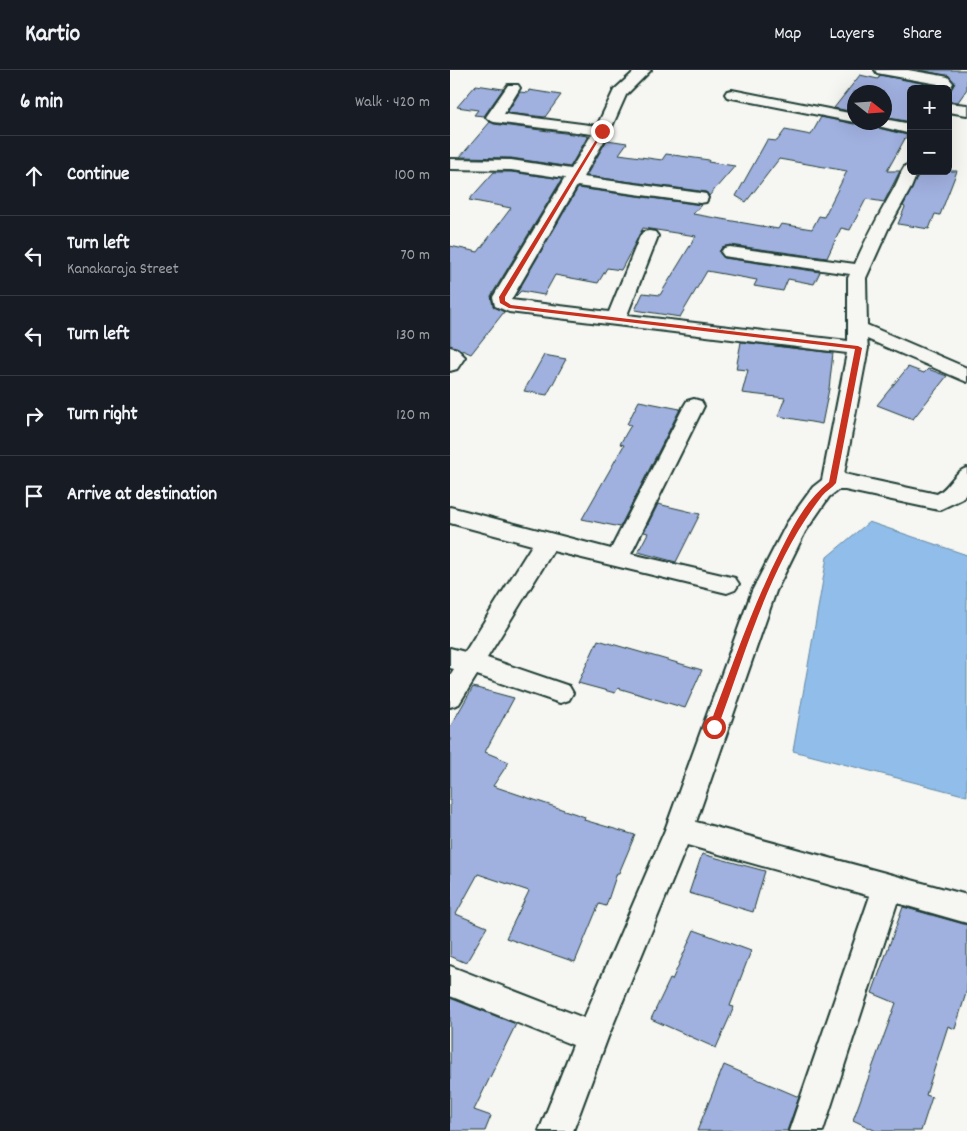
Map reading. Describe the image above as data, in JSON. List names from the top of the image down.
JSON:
{
  "north": "right",
  "page": {
    "header": "Kartio",
    "nav": ["Map", "Layers", "Share"],
    "heading": ["6 min", "Walk · 420 m"],
    "map_buttons": ["+", "−"],
    "list": [
      ["Continue", "100 m"],
      ["Turn left", "Kanakaraja Street", "70 m"],
      ["Turn left", "130 m"],
      ["Turn right", "120 m"],
      "Arrive at destination"
    ]
  }
}
